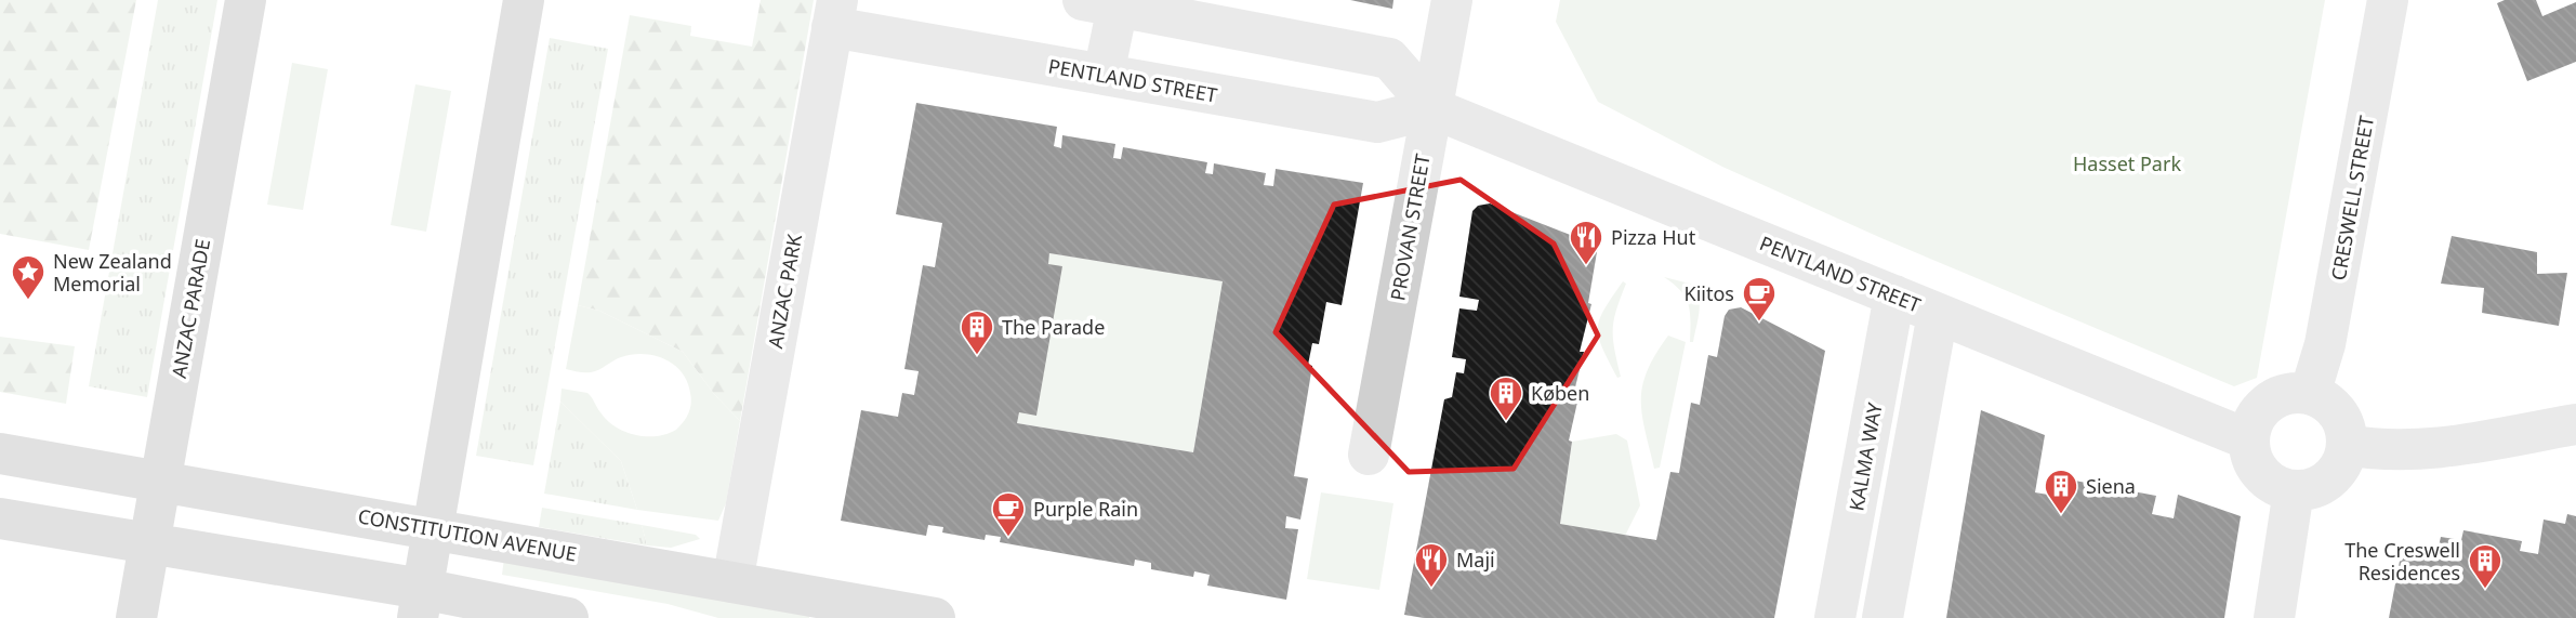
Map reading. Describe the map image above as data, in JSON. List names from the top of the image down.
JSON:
{
  "streets": {
    "street": [
      "PENTLAND STREET",
      "CRESWELL STREET",
      "PROVAN STREET",
      "ANZAC PARK",
      "ANZAC PARADE",
      "KALMA WAY",
      "CONSTITUTION AVENUE"
    ]
  },
  "crossings": [
    ["PENTLAND STREET", "CRESWELL STREET"],
    ["PENTLAND STREET", "PROVAN STREET"],
    ["PENTLAND STREET", "ANZAC PARK"],
    ["PENTLAND STREET", "KALMA WAY"],
    ["ANZAC PARK", "CONSTITUTION AVENUE"],
    ["ANZAC PARADE", "CONSTITUTION AVENUE"]
  ],
  "parks": ["Hasset Park"],
  "places": {
    "restaurant": ["Pizza Hut", "Maji"],
    "place": ["New Zealand Memorial"],
    "cafe": ["Kiitos", "Purple Rain"],
    "building": [
      "The Parade",
      "Køben",
      "Siena",
      "The Creswell Residences"
    ]
  }
}
